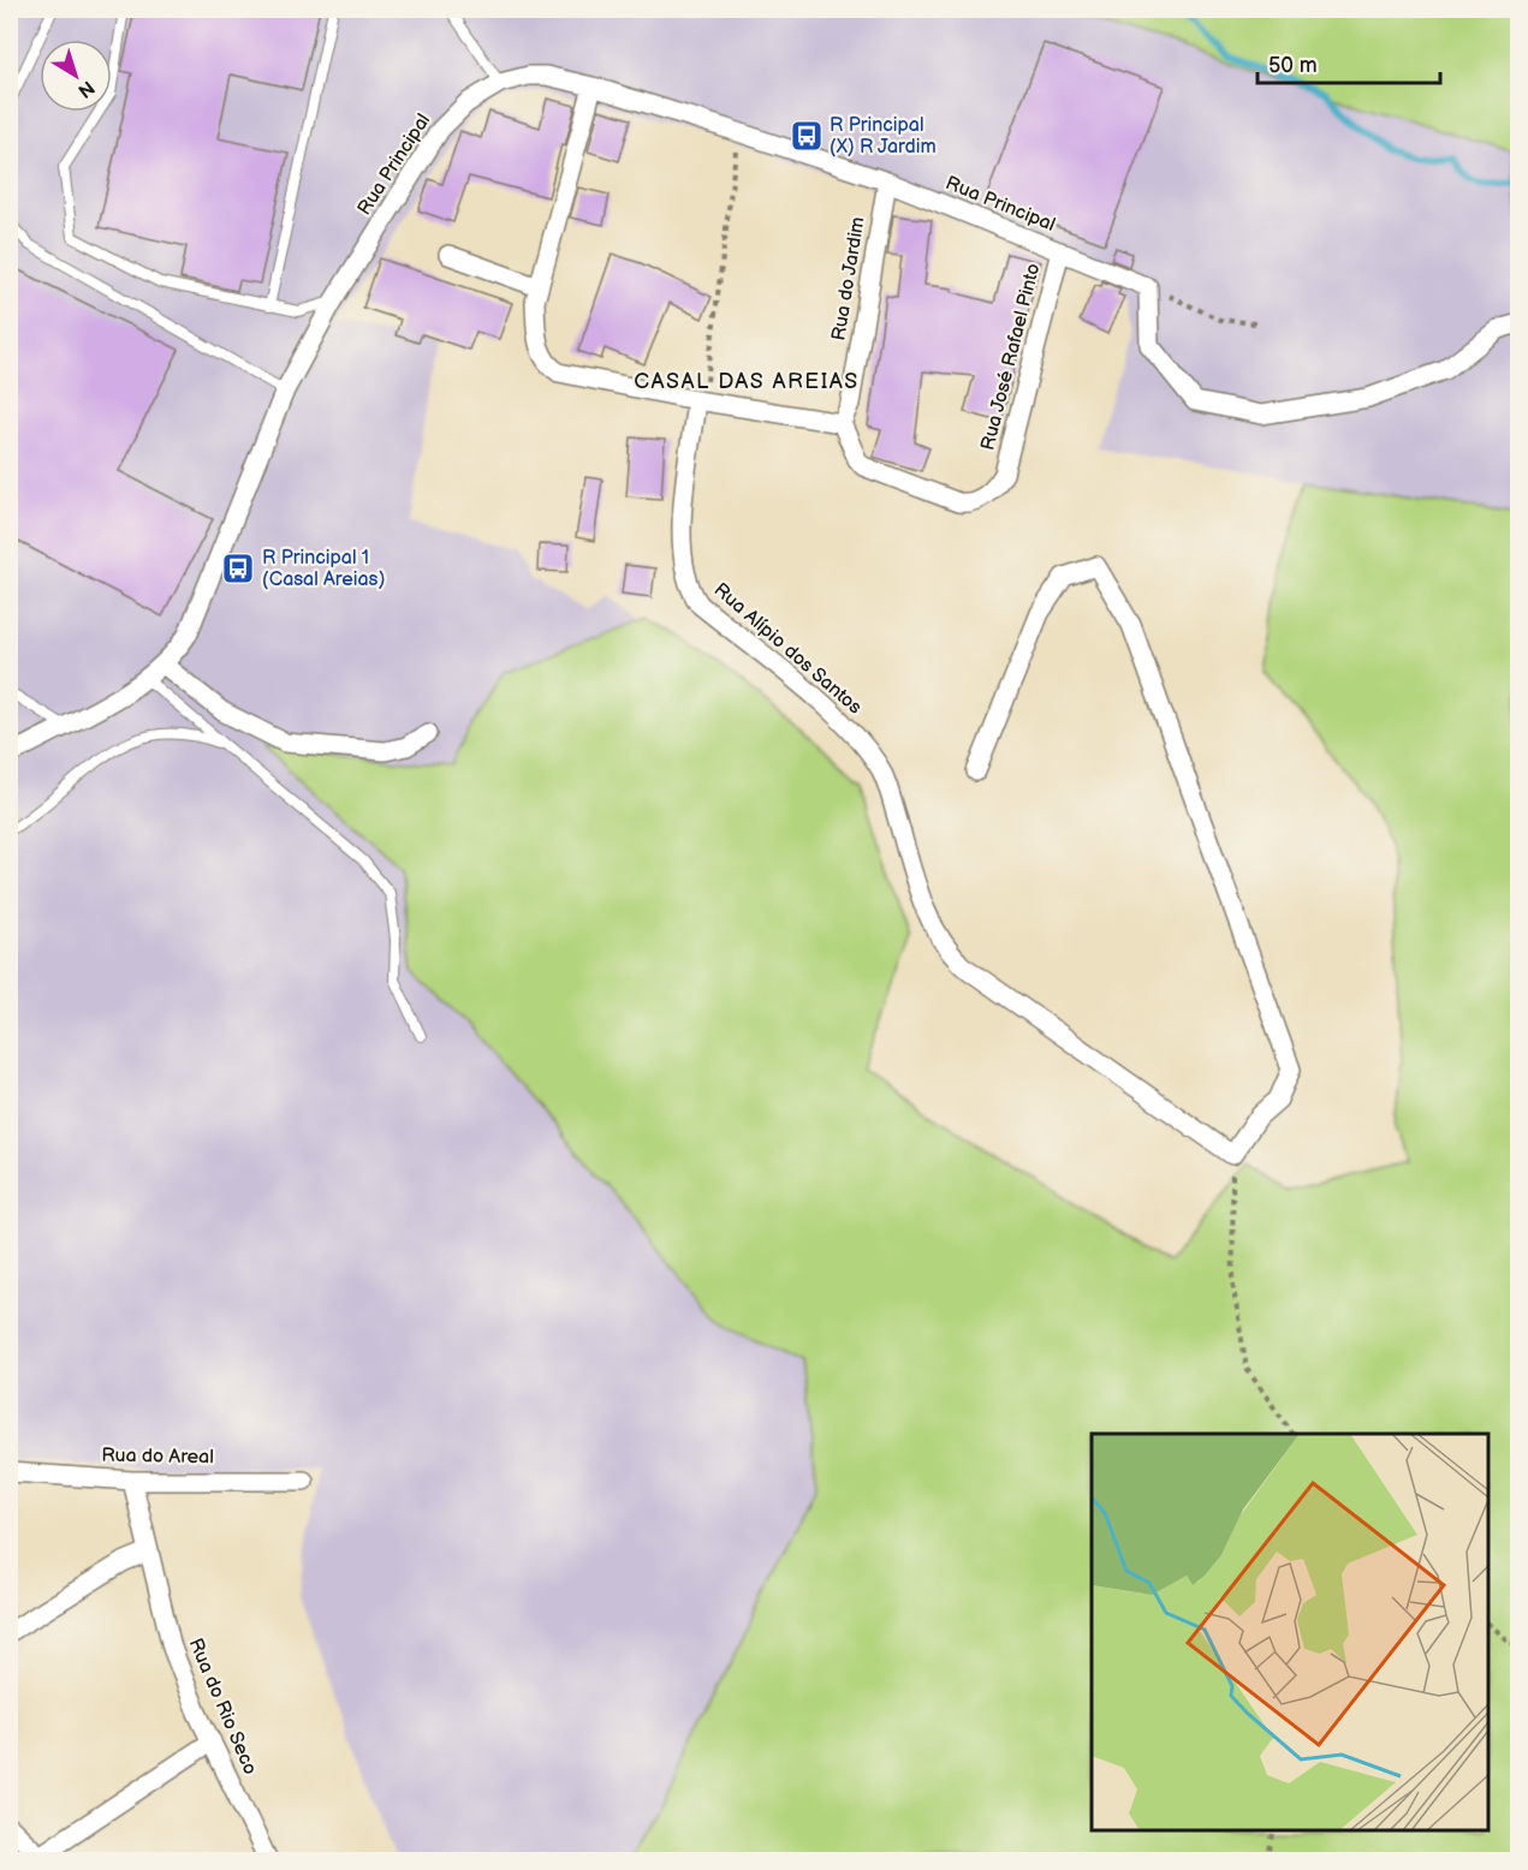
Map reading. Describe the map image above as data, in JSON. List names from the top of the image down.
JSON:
{
  "streets": {
    "street": [
      "Rua Principal",
      "Rua do Jardim",
      "Rua José Rafael Pinto",
      "Rua Alípio dos Santos",
      "Rua do Areal",
      "Rua do Rio Seco"
    ]
  },
  "crossings": [
    ["Rua Principal", "Rua do Jardim"],
    ["Rua Principal", "Rua José Rafael Pinto"],
    ["Rua do Jardim", "Rua José Rafael Pinto"],
    ["Rua do Areal", "Rua do Rio Seco"]
  ],
  "districts": ["CASAL DAS AREIAS"],
  "places": {
    "bus stop": ["R Principal (X) R Jardim", "R Principal 1 (Casal Areias)"]
  },
  "scale_bar": "50 m",
  "north": "bottom right"
}
